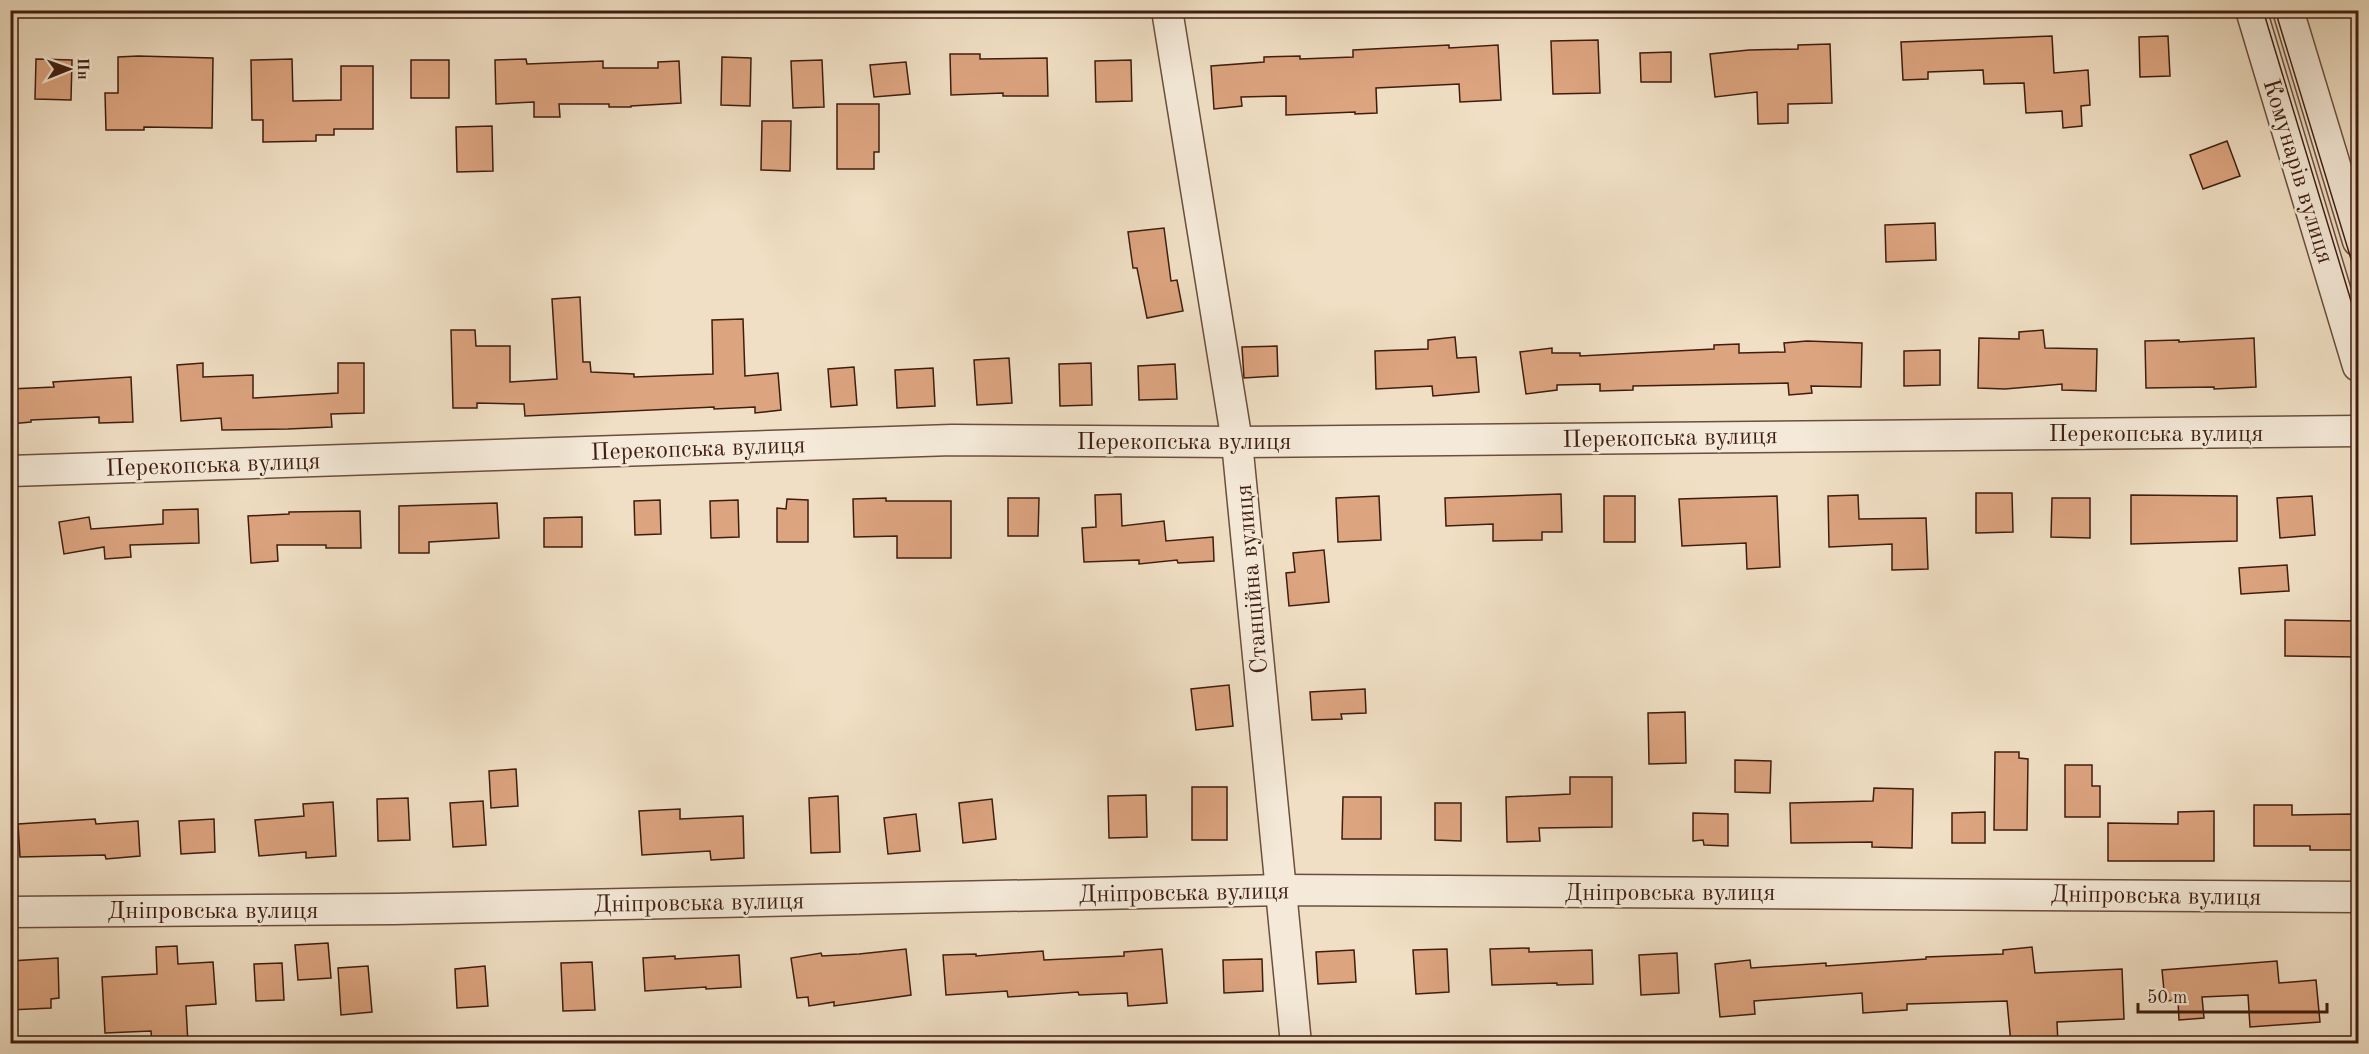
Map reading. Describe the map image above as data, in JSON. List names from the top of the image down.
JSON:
{
  "streets": {
    "street": [
      "Комунарів вулиця",
      "Перекопська вулиця",
      "Станційна вулиця",
      "Дніпровська вулиця"
    ]
  },
  "crossings": [
    ["Перекопська вулиця", "Станційна вулиця"],
    ["Станційна вулиця", "Дніпровська вулиця"]
  ],
  "scale_bar": "50 m",
  "north": "right"
}
